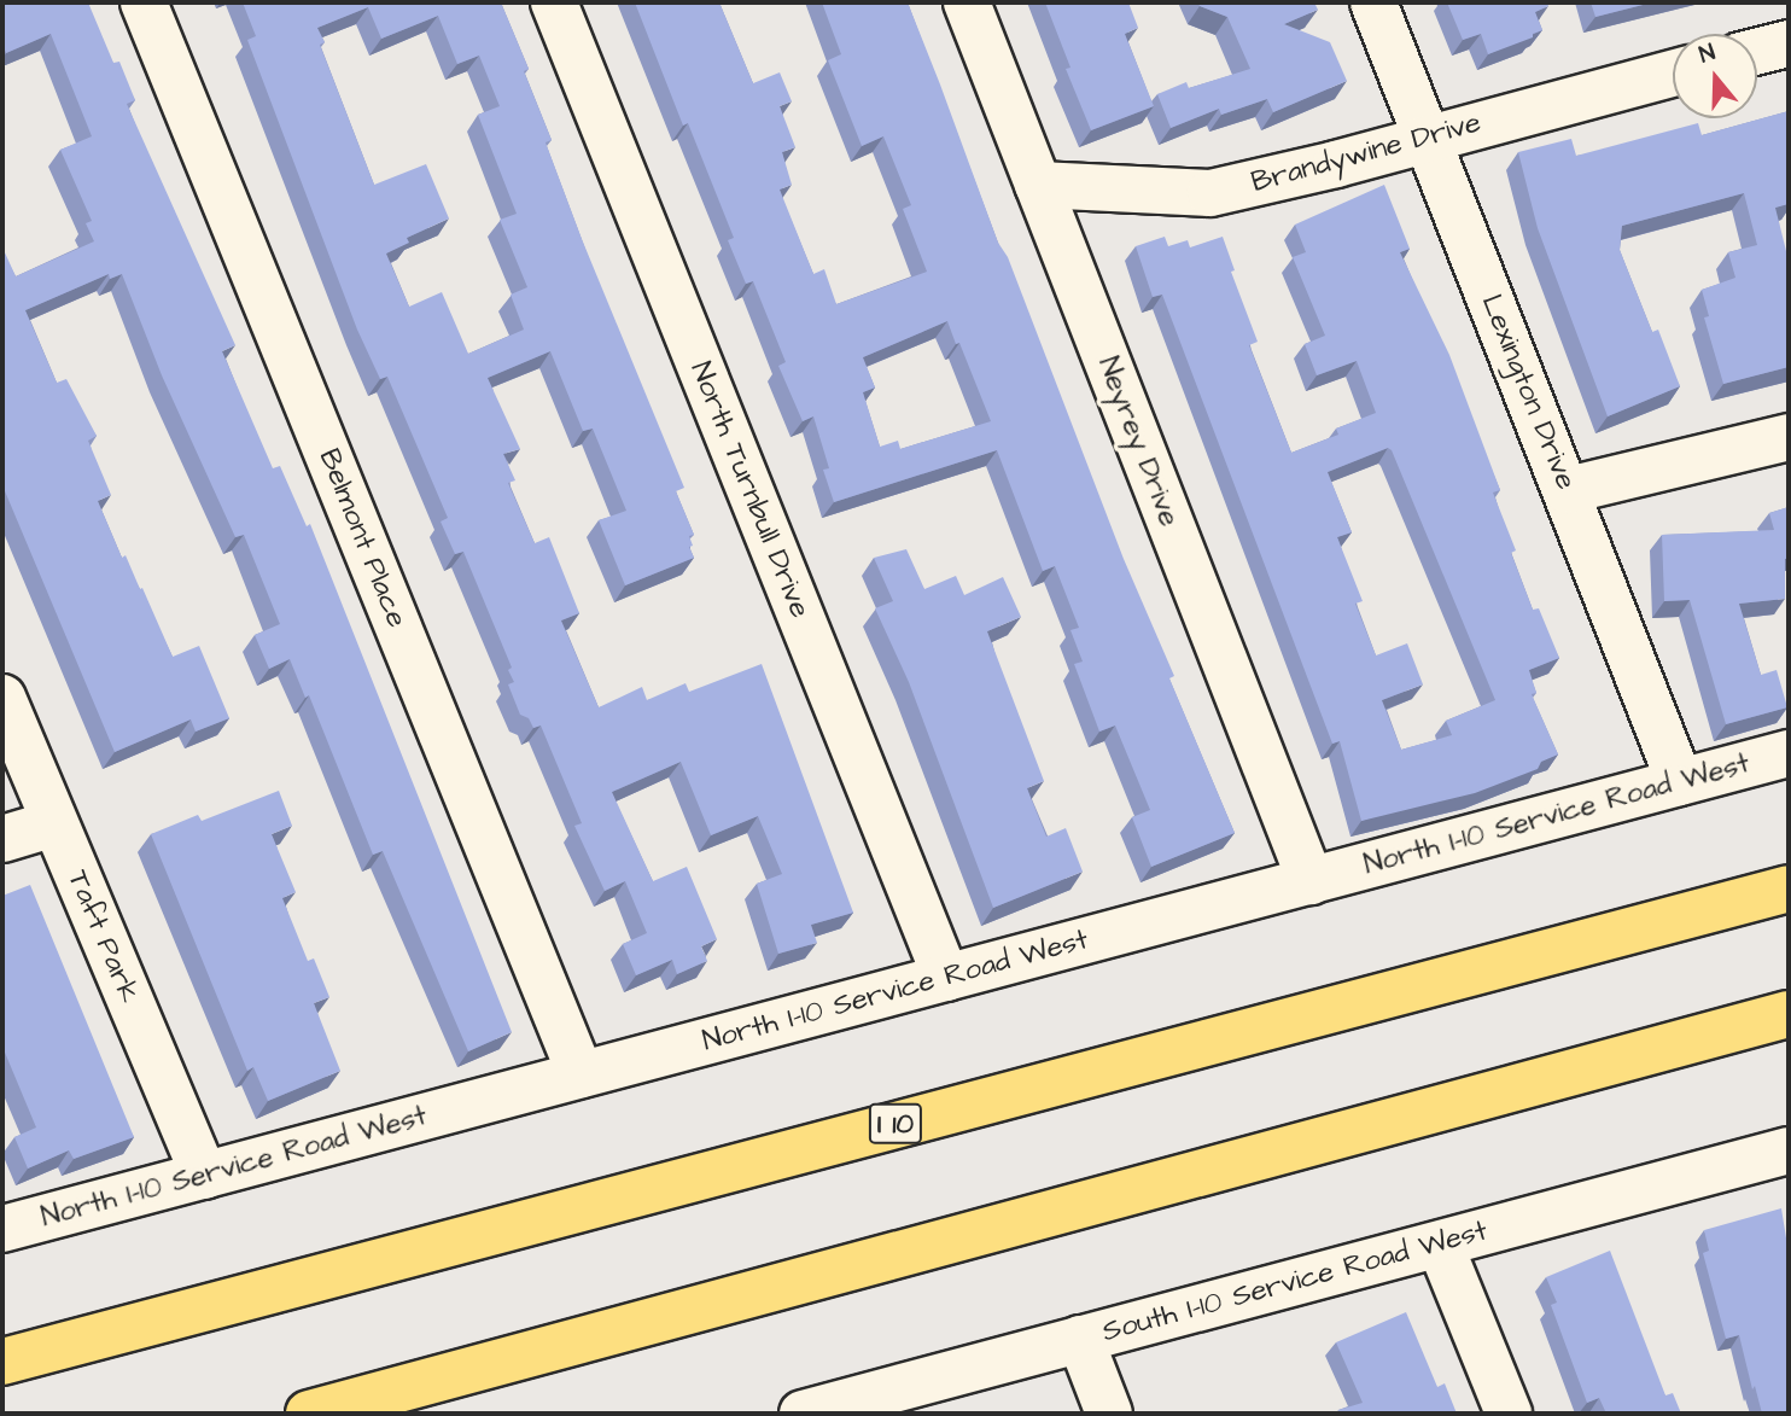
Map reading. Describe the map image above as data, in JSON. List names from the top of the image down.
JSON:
{
  "streets": {
    "highway": ["I 10"],
    "street": [
      "Brandywine Drive",
      "Lexington Drive",
      "Neyrey Drive",
      "North Turnbull Drive",
      "Belmont Place",
      "North I-10 Service Road West",
      "Taft Park",
      "South I-10 Service Road West"
    ]
  },
  "crossings": [
    ["Brandywine Drive", "Lexington Drive"],
    ["Brandywine Drive", "Neyrey Drive"],
    ["Lexington Drive", "North I-10 Service Road West"],
    ["Neyrey Drive", "North I-10 Service Road West"],
    ["North Turnbull Drive", "North I-10 Service Road West"],
    ["Belmont Place", "North I-10 Service Road West"],
    ["North I-10 Service Road West", "Taft Park"]
  ],
  "north": "top"
}
